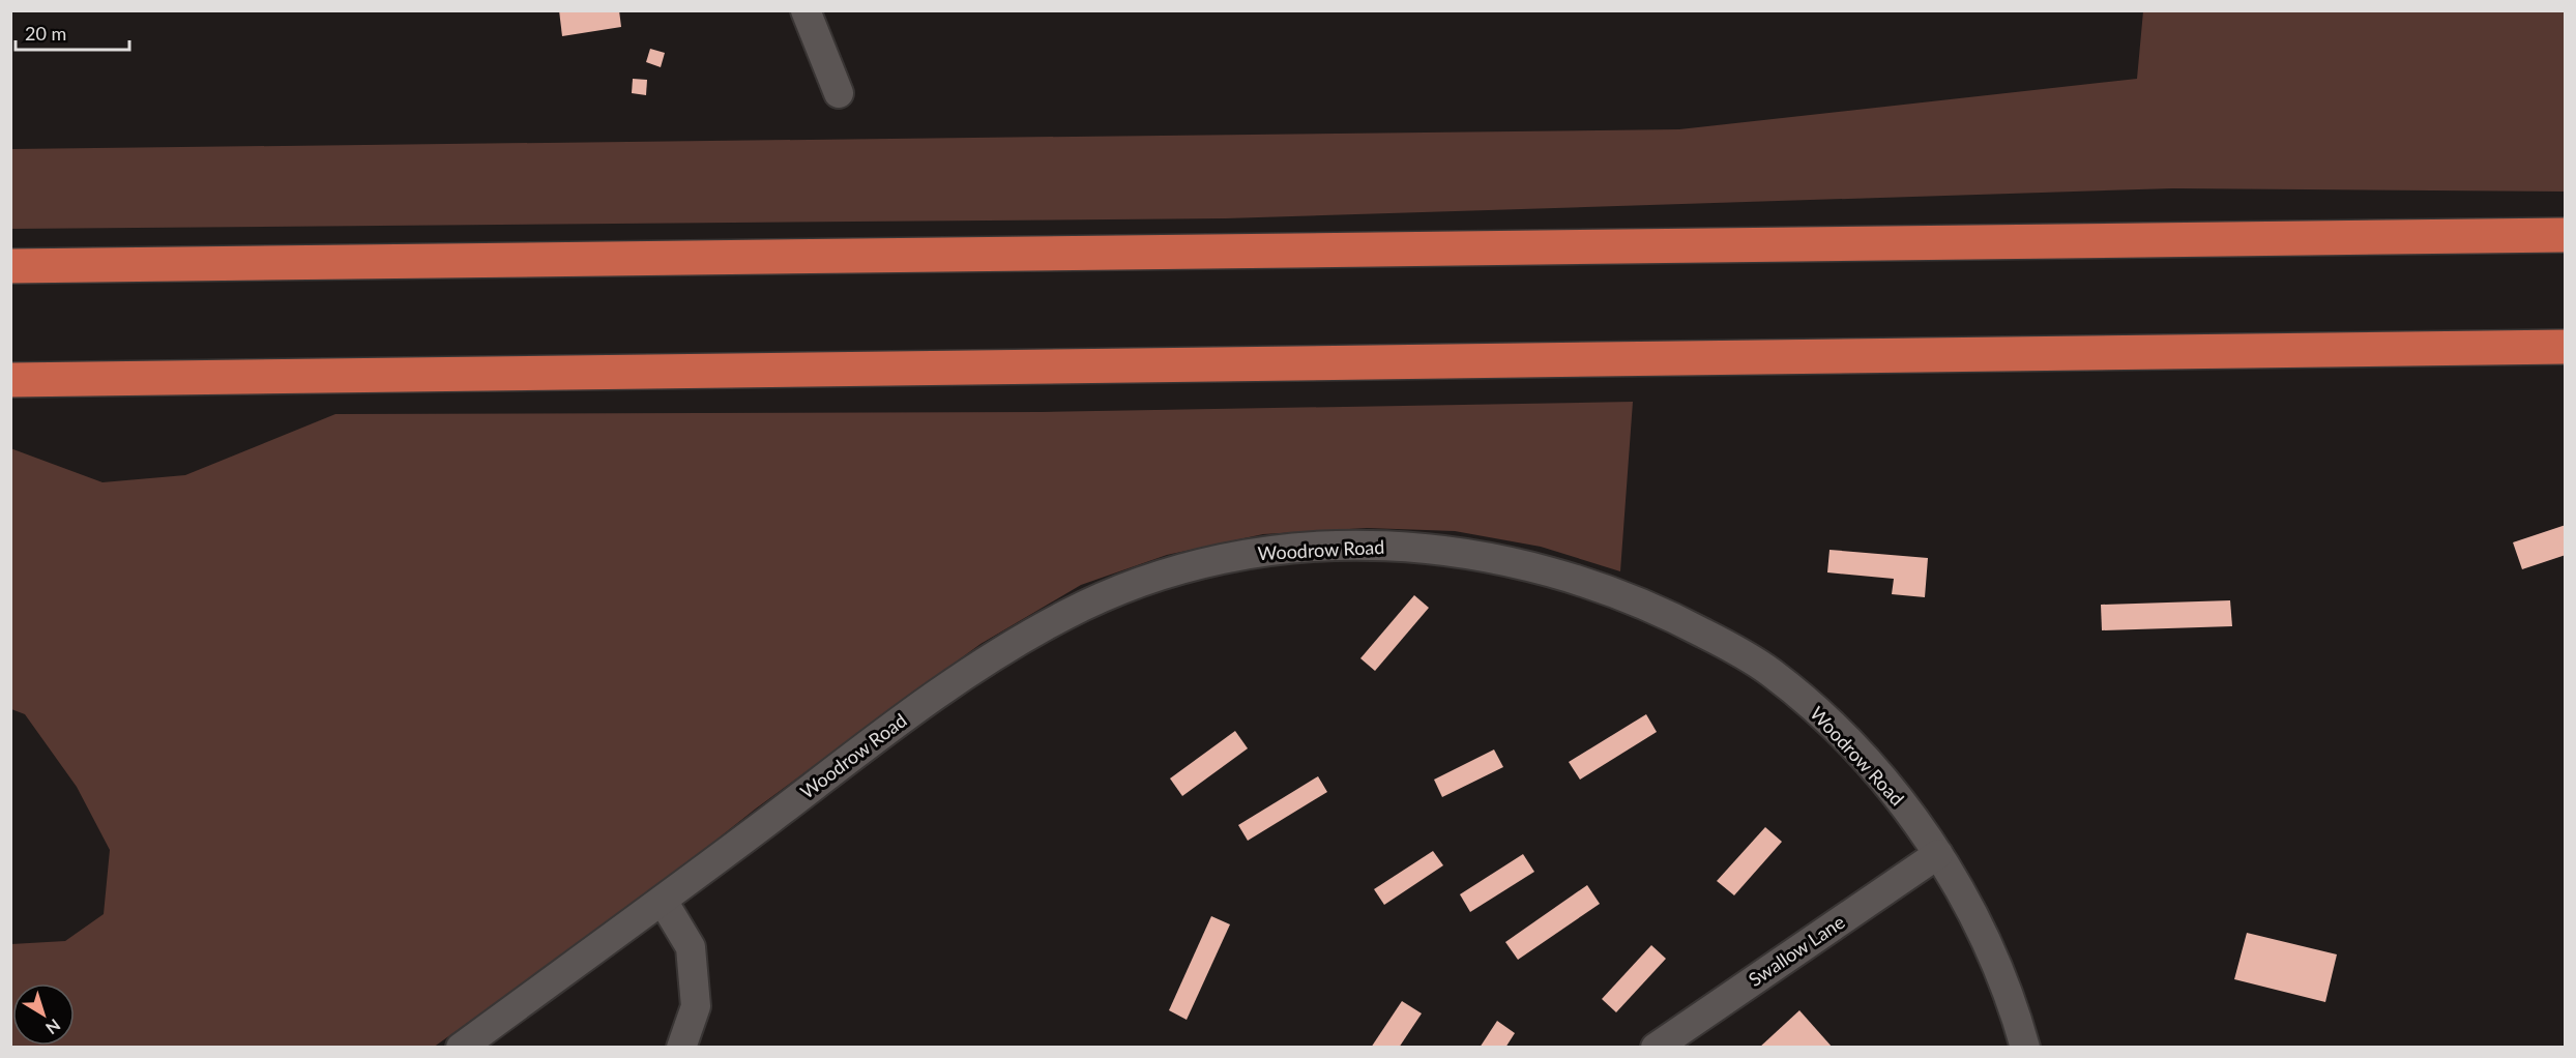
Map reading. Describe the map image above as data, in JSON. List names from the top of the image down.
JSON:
{
  "streets": {
    "street": ["Woodrow Road", "Swallow Lane"]
  },
  "crossings": [
    ["Woodrow Road", "Swallow Lane"]
  ],
  "scale_bar": "20 m",
  "north": "bottom right"
}
